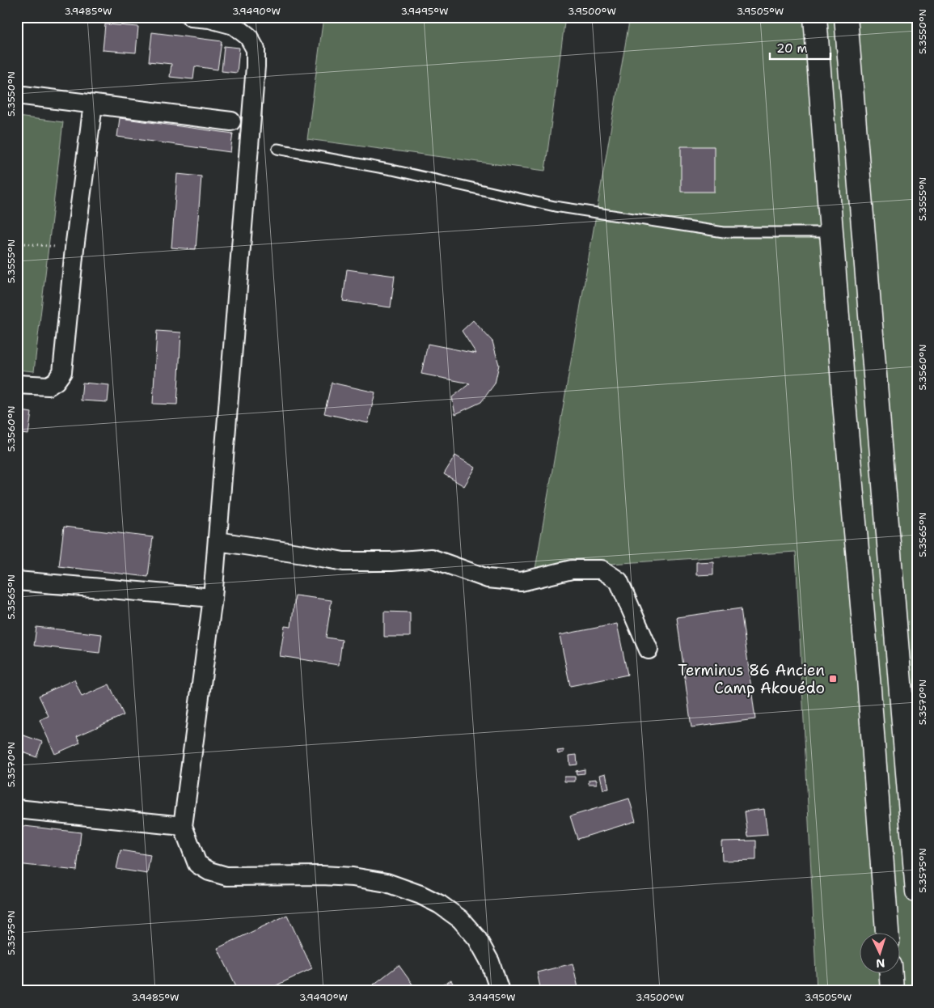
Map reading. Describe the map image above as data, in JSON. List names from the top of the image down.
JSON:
{
  "places": {
    "transit": ["Terminus 86 Ancien Camp Akouédo"]
  },
  "scale_bar": "20 m",
  "north": "bottom",
  "coordinates": [
    "3.9485°W",
    "3.9490°W",
    "3.9495°W",
    "3.9500°W",
    "3.9505°W",
    "5.3550°N",
    "5.3555°N",
    "5.3560°N",
    "5.3565°N",
    "5.3570°N",
    "5.3575°N"
  ]
}
